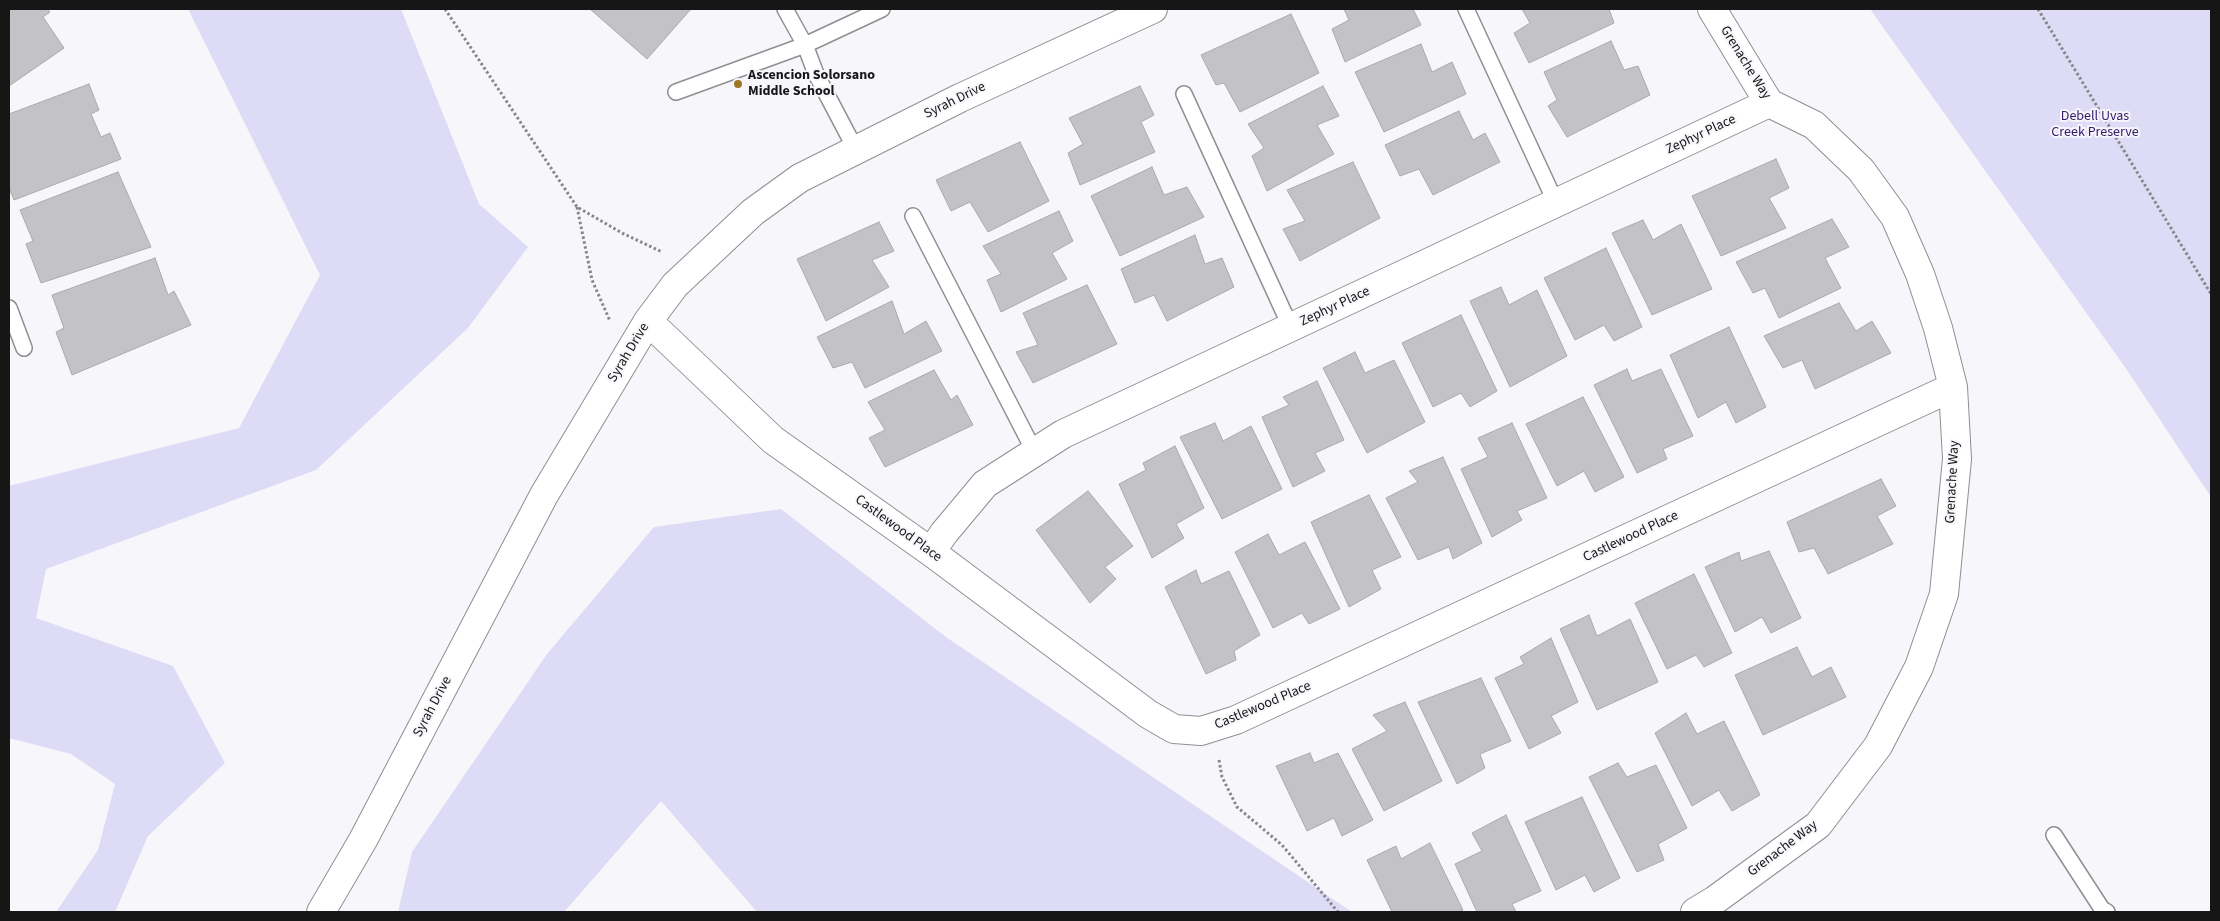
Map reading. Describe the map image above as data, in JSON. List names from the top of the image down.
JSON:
{
  "streets": {
    "street": [
      "Grenache Way",
      "Syrah Drive",
      "Zephyr Place",
      "Castlewood Place"
    ]
  },
  "crossings": [
    ["Grenache Way", "Zephyr Place"],
    ["Grenache Way", "Castlewood Place"],
    ["Syrah Drive", "Castlewood Place"],
    ["Zephyr Place", "Castlewood Place"]
  ],
  "parks": ["Debell Uvas Creek Preserve"],
  "places": ["Ascencion Solorsano Middle School"]
}
